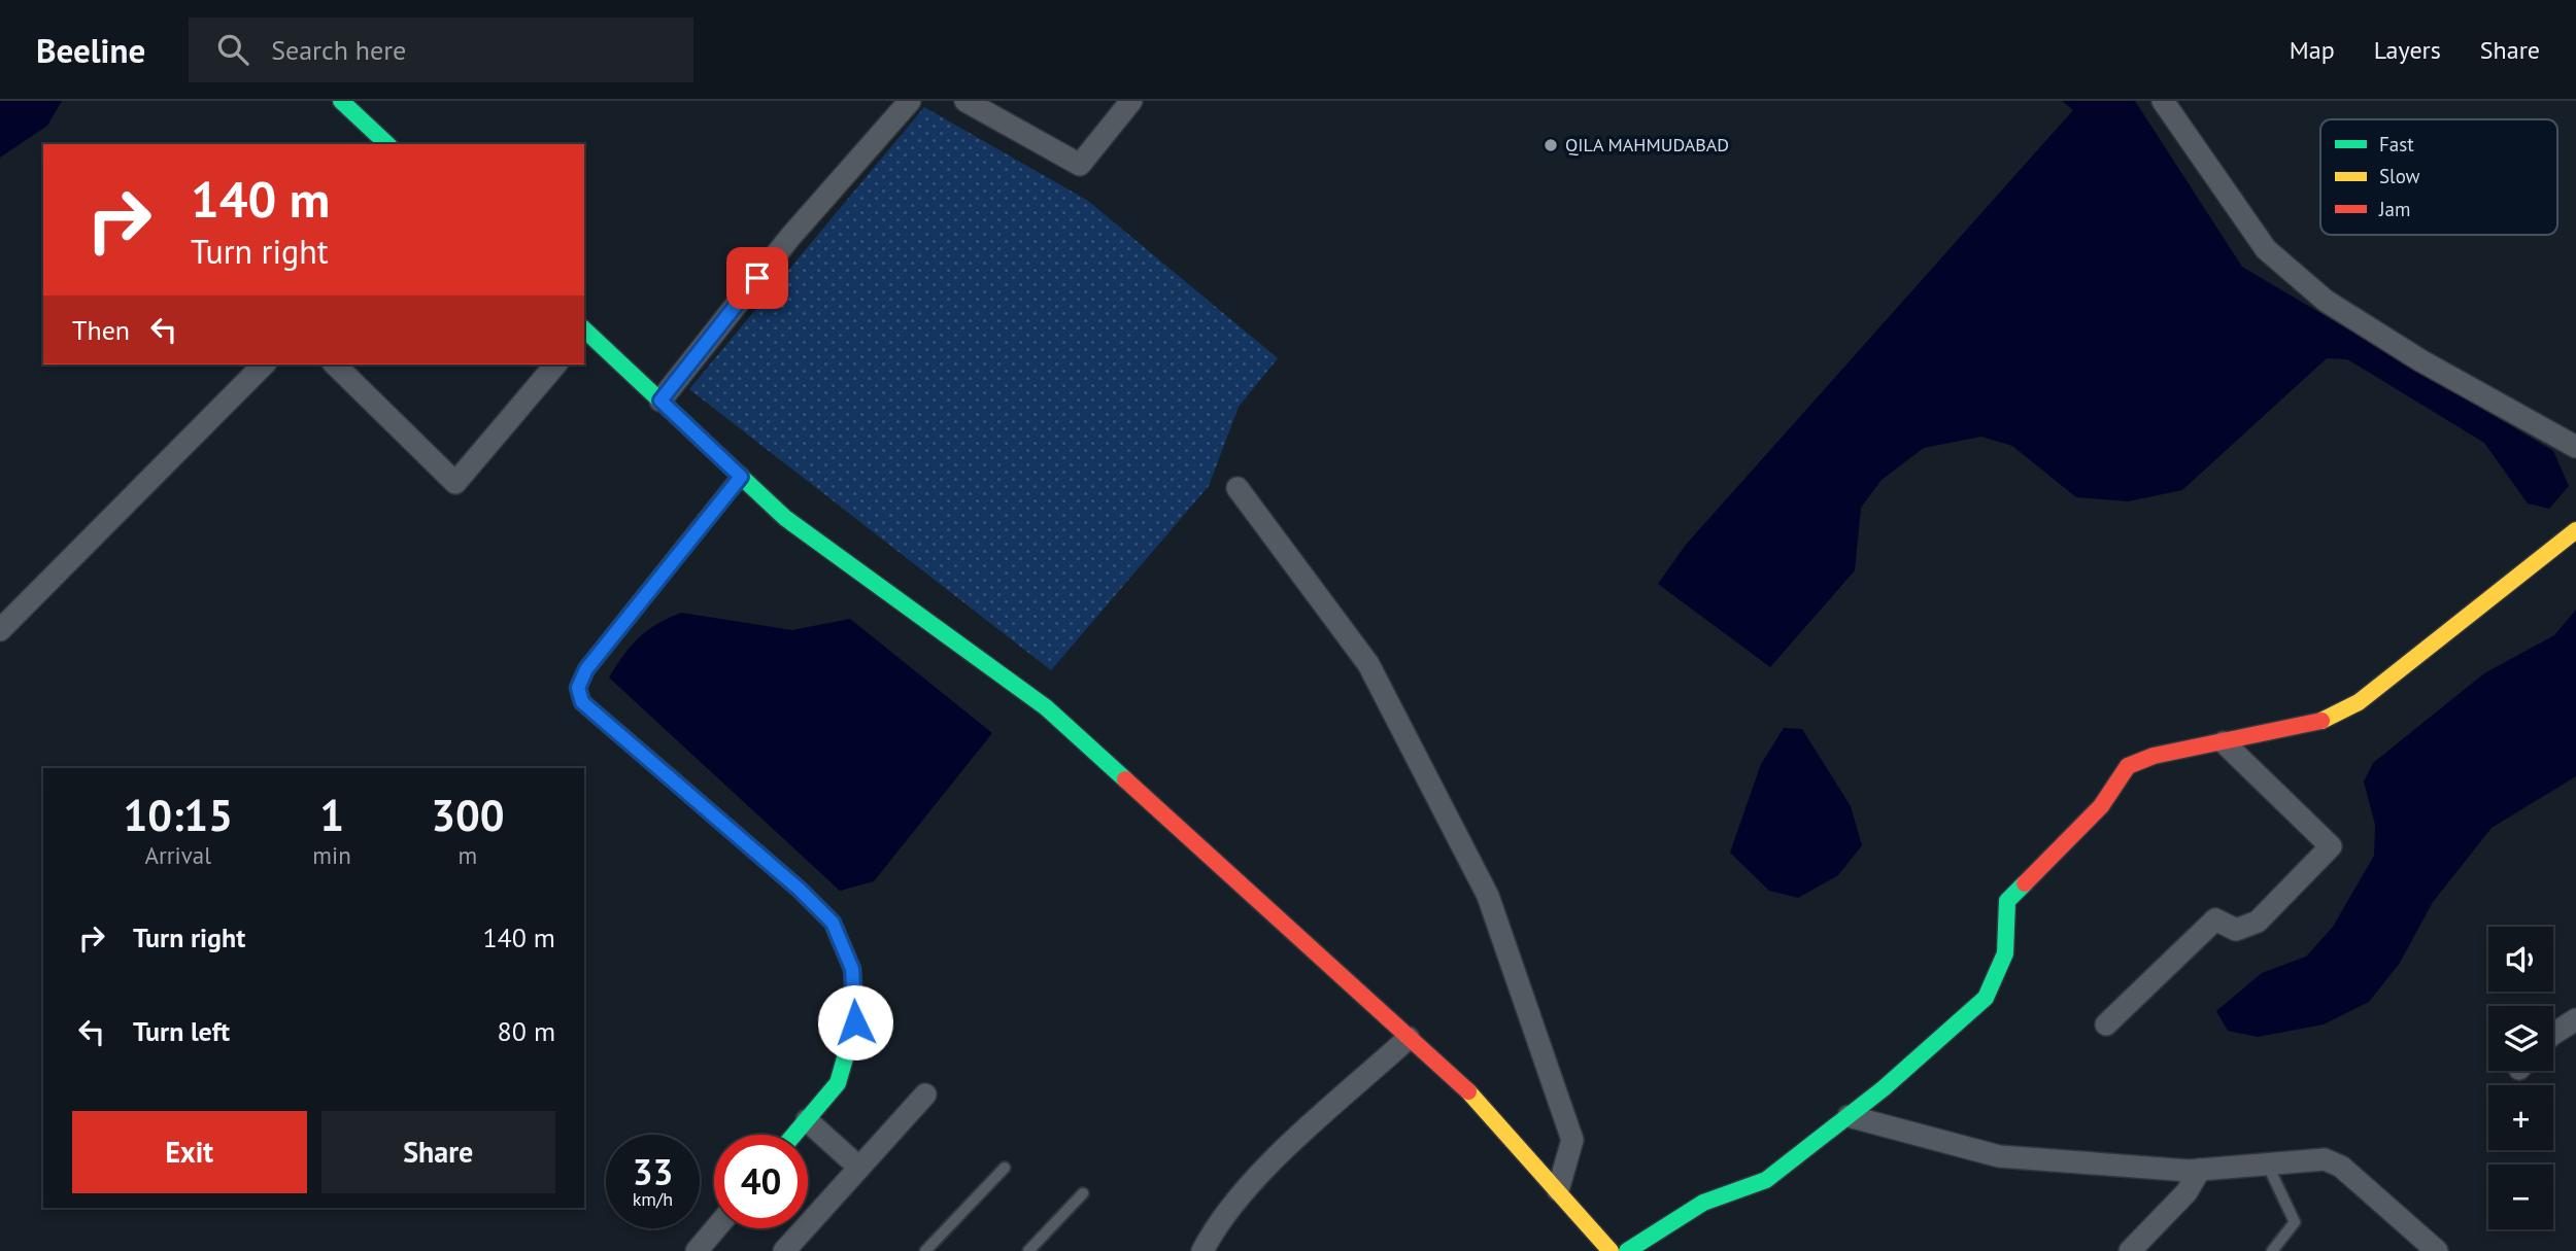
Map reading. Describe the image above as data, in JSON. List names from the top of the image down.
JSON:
{
  "places": ["QILA MAHMUDABAD"],
  "legend": ["Fast", "Slow", "Jam"],
  "page": {
    "header": "Beeline",
    "search": "Search here",
    "nav": ["Map", "Layers", "Share"],
    "turn": ["140 m", "Turn right"],
    "then": "Then",
    "eta": [
      "10:15",
      "Arrival",
      "1",
      "min",
      "300",
      "m"
    ],
    "list": [
      {
        "name": "Turn right",
        "value": "140 m"
      },
      {
        "name": "Turn left",
        "value": "80 m"
      }
    ],
    "map_buttons": ["+", "−"],
    "buttons": ["Exit", "Share"],
    "speed": "33 km/h",
    "limit": "40"
  }
}
